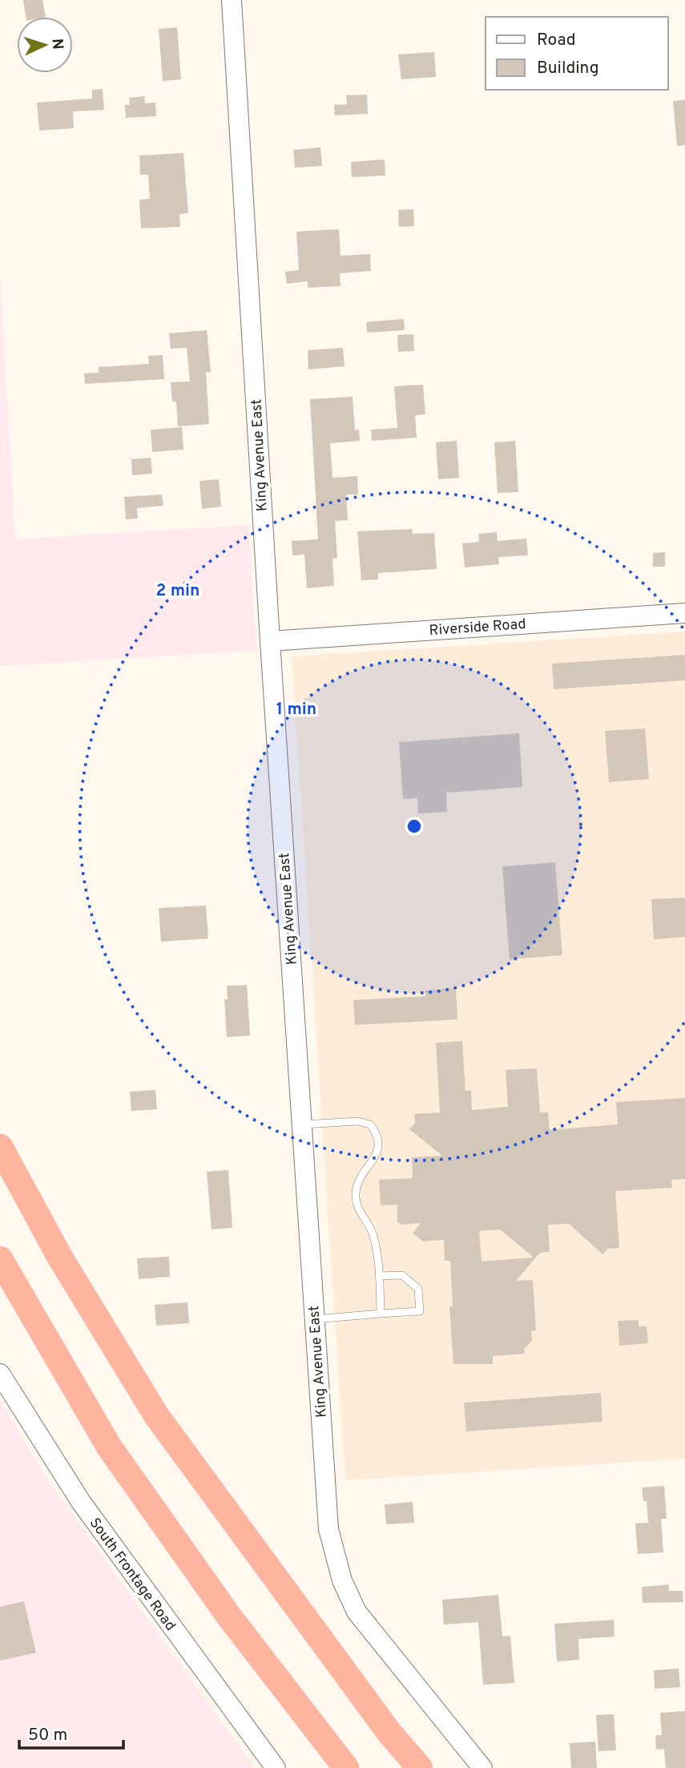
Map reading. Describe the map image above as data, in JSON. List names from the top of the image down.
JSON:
{
  "streets": {
    "main road": ["King Avenue East", "Riverside Road", "South Frontage Road"]
  },
  "crossings": [
    ["King Avenue East", "Riverside Road"]
  ],
  "legend": ["Road", "Building"],
  "scale_bar": "50 m",
  "north": "right",
  "rings": ["2 min", "1 min"]
}
